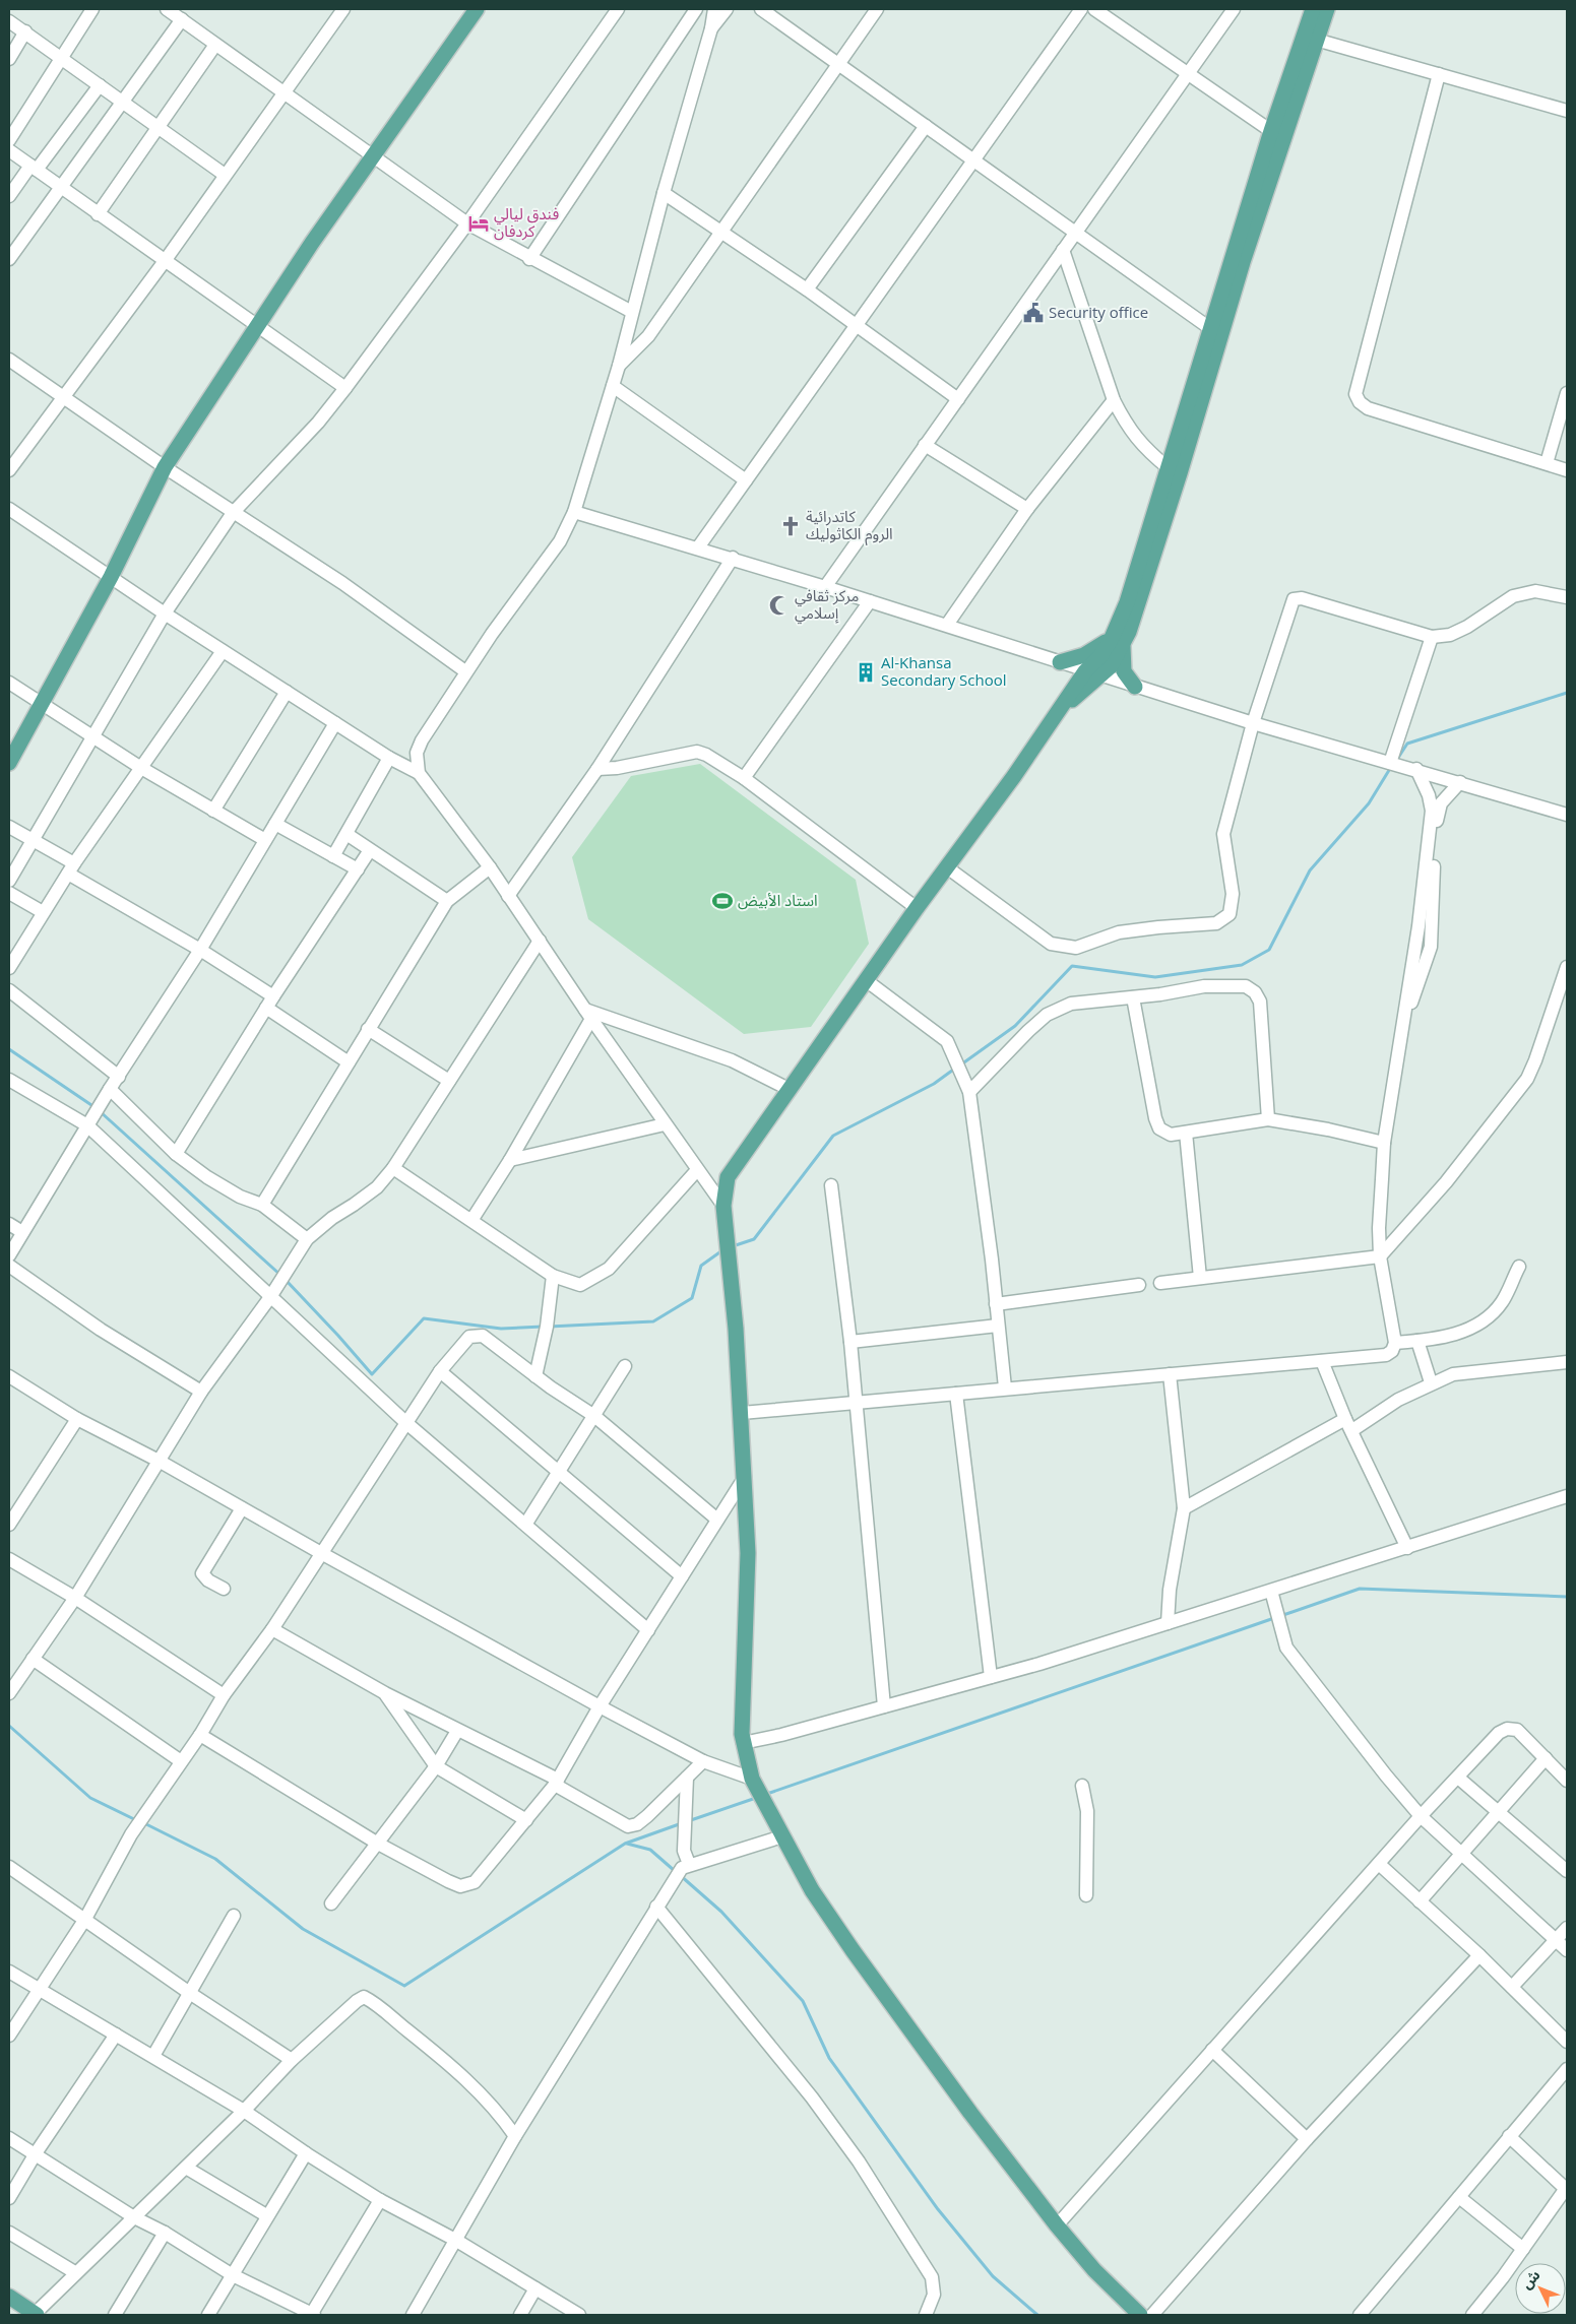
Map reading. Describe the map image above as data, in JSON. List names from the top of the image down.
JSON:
{
  "places": {
    "hotel": ["فندق ليالي كردفان"],
    "public building": ["Security office"],
    "church": ["كاتدرائية الروم الكاثوليك"],
    "mosque": ["مركز ثقافي إسلامي"],
    "building": ["Al-Khansa Secondary School"],
    "sports": ["استاد الأبيض"]
  },
  "north": "top left"
}
